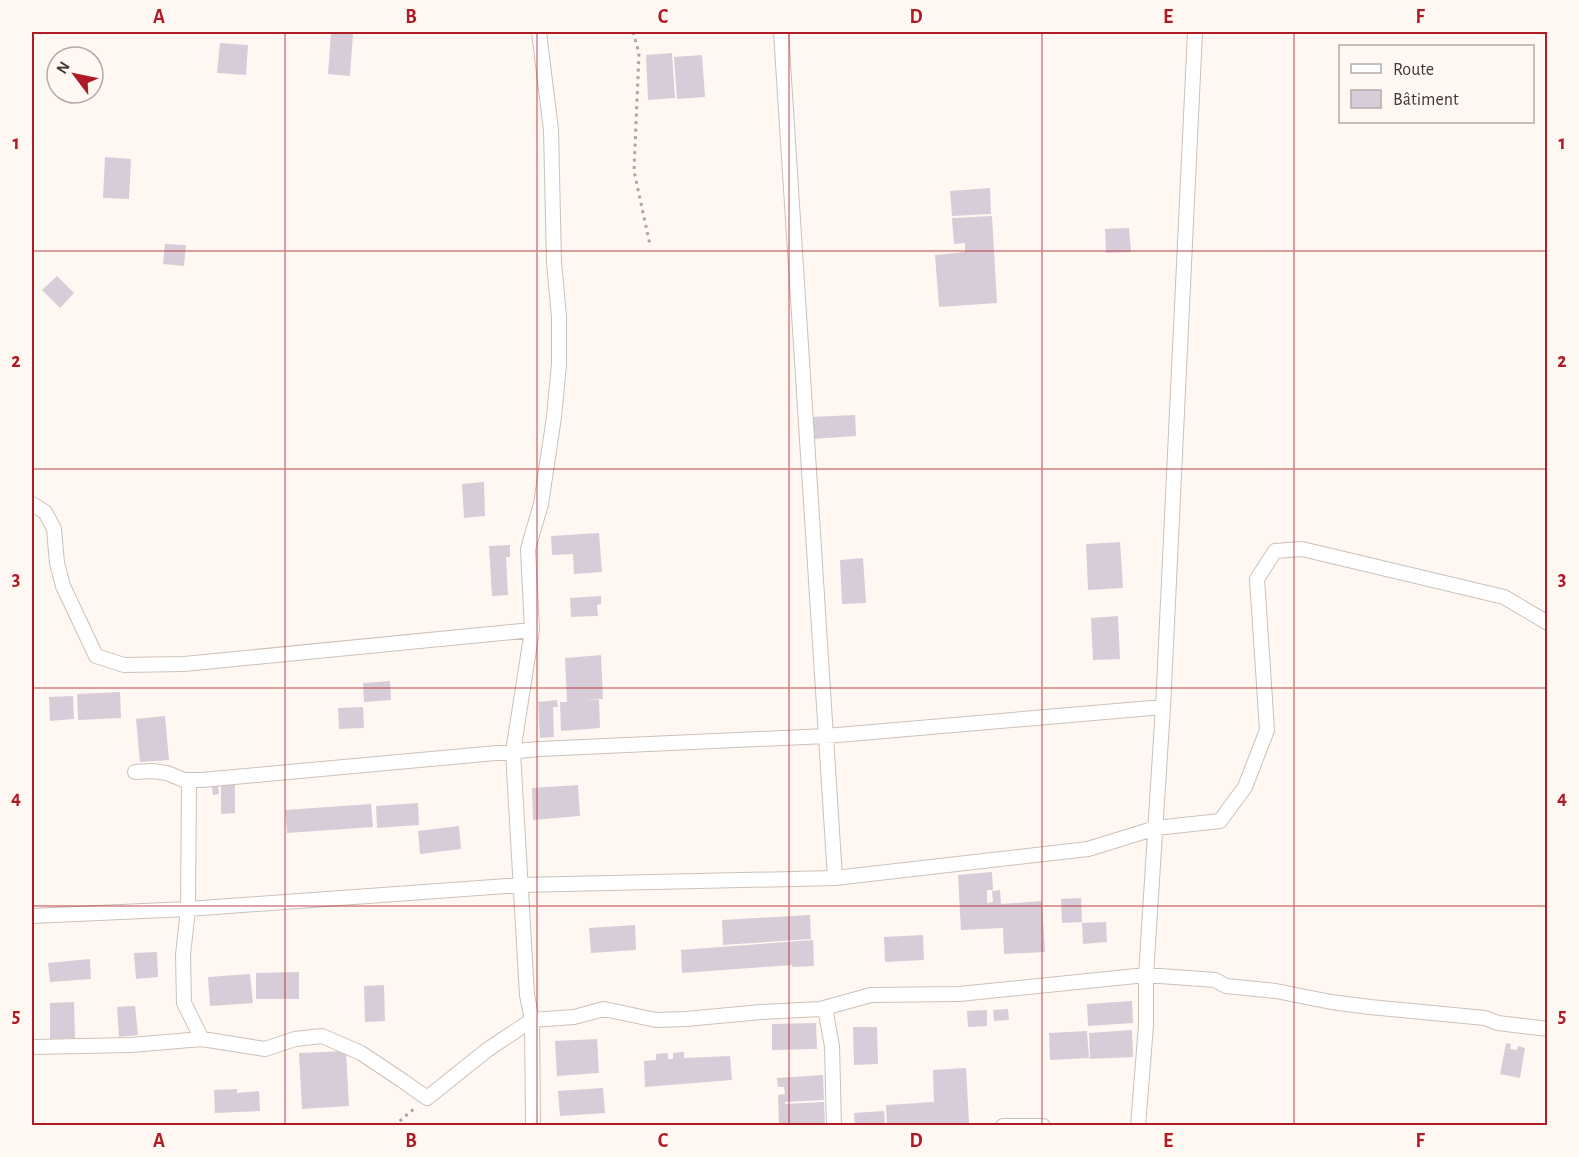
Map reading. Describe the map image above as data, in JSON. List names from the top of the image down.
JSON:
{
  "legend": ["Route", "Bâtiment"],
  "north": "top left",
  "grid": {
    "columns": [
      "A",
      "B",
      "C",
      "D",
      "E",
      "F"
    ],
    "rows": [
      "1",
      "2",
      "3",
      "4",
      "5"
    ]
  }
}
